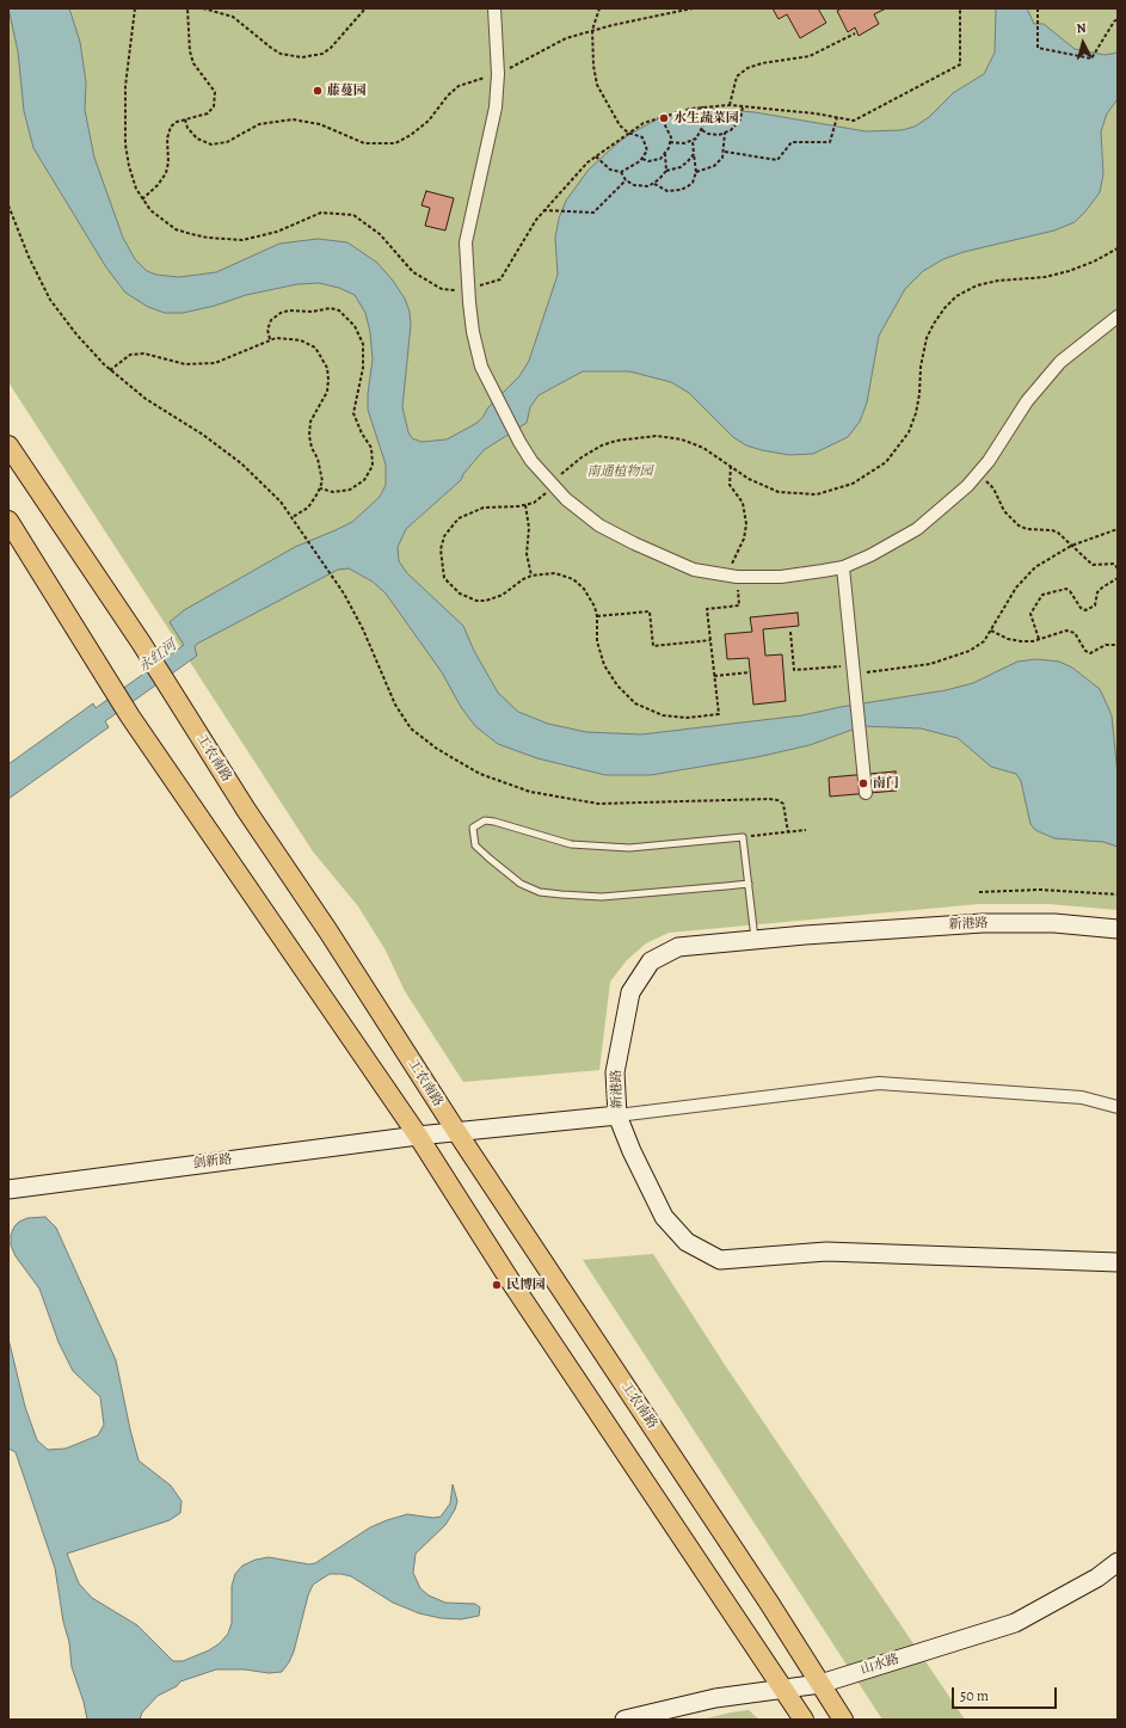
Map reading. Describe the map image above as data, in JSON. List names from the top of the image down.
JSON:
{
  "streets": {
    "main road": ["工农南路"],
    "street": ["新港路", "剑新路", "山水路"]
  },
  "crossings": [
    ["工农南路", "剑新路"],
    ["工农南路", "山水路"],
    ["新港路", "剑新路"]
  ],
  "water": ["永红河"],
  "parks": ["南通植物园"],
  "places": [
    "藤蔓园",
    "水生蔬菜园",
    "南门",
    "民博园"
  ],
  "scale_bar": "50 m",
  "north": "top"
}
